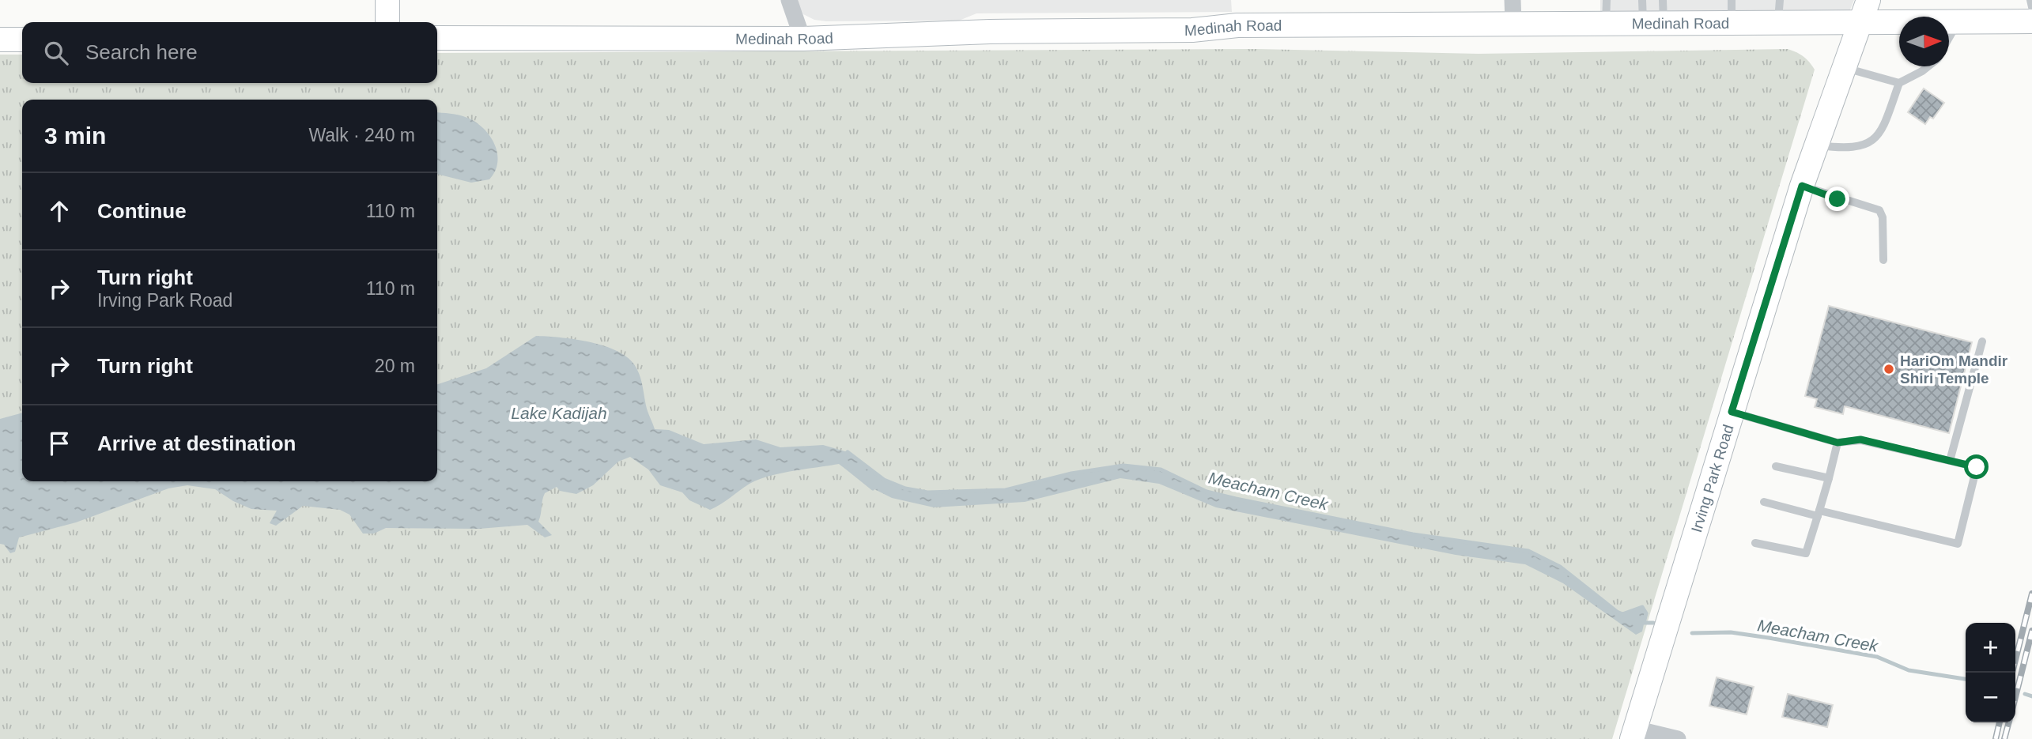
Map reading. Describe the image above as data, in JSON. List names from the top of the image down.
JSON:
{
  "streets": {
    "main road": ["Medinah Road", "Irving Park Road"]
  },
  "crossings": [
    ["Medinah Road", "Irving Park Road"]
  ],
  "water": ["Lake Kadijah", "Meacham Creek"],
  "places": ["HariOm Mandir Shiri Temple"],
  "north": "right",
  "page": {
    "search": "Search here",
    "heading": ["3 min", "Walk · 240 m"],
    "list": [
      ["Continue", "110 m"],
      ["Turn right", "Irving Park Road", "110 m"],
      ["Turn right", "20 m"],
      "Arrive at destination"
    ],
    "map_buttons": ["+", "−"]
  }
}
